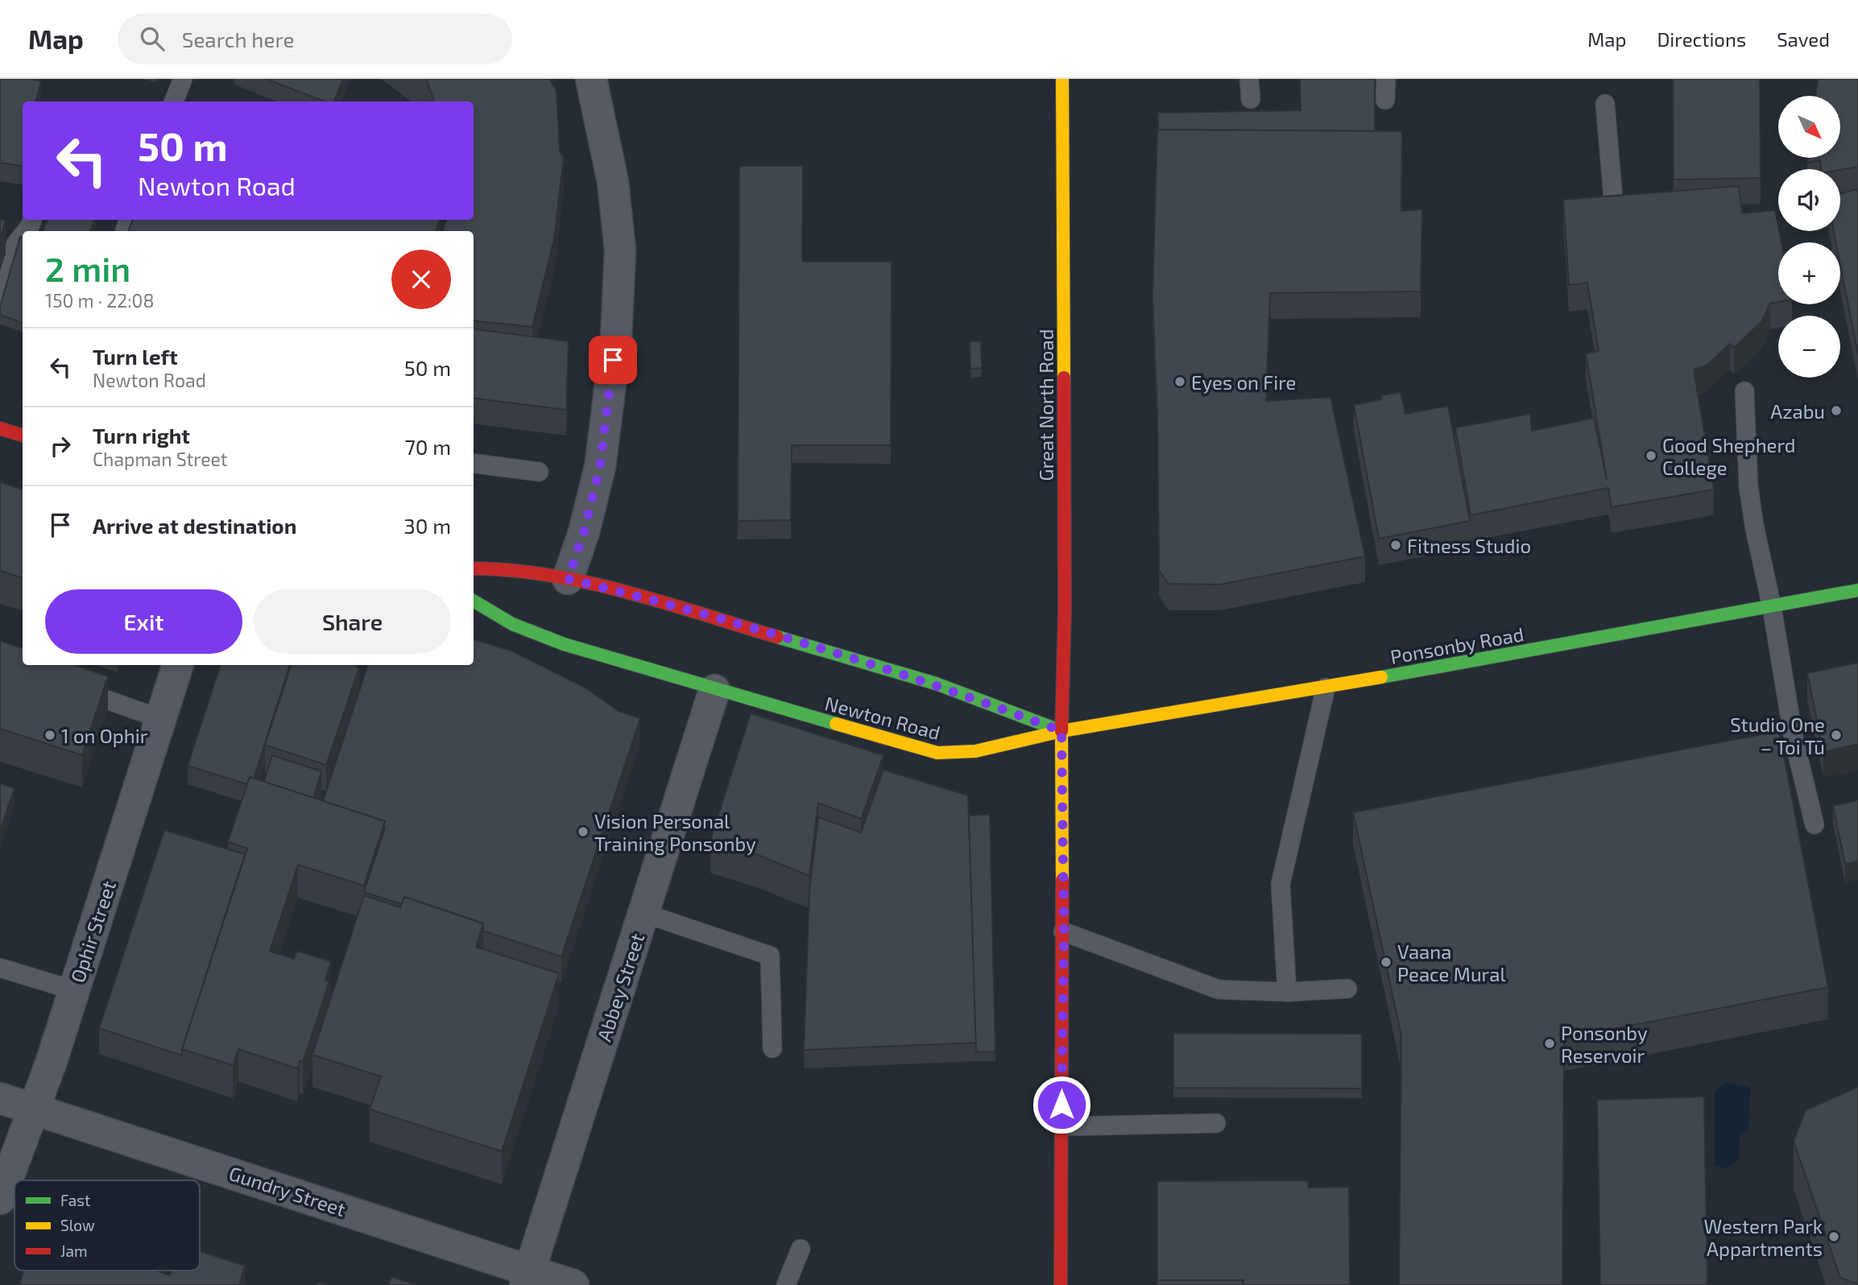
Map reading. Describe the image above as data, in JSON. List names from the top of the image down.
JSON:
{
  "streets": {
    "main road": ["Great North Road", "Ponsonby Road", "Newton Road"],
    "street": ["Ophir Street", "Abbey Street", "Gundry Street"]
  },
  "crossings": [
    ["Great North Road", "Ponsonby Road"],
    ["Great North Road", "Newton Road"],
    ["Ponsonby Road", "Newton Road"],
    ["Newton Road", "Abbey Street"],
    ["Ophir Street", "Gundry Street"],
    ["Abbey Street", "Gundry Street"]
  ],
  "places": [
    "Eyes on Fire",
    "Azabu",
    "Good Shepherd College",
    "Fitness Studio",
    "1 on Ophir",
    "Studio One – Toi Tū",
    "Vision Personal Training Ponsonby",
    "Vaana Peace Mural",
    "Ponsonby Reservoir",
    "Western Park Appartments"
  ],
  "legend": ["Fast", "Slow", "Jam"],
  "north": "bottom right",
  "page": {
    "header": "Map",
    "search": "Search here",
    "nav": ["Map", "Directions", "Saved"],
    "map_buttons": ["+", "−"],
    "turn": ["50 m", "Newton Road"],
    "heading": ["2 min", "150 m · 22:08"],
    "list": [
      {
        "name": "Turn left",
        "note": "Newton Road",
        "value": "50 m"
      },
      {
        "name": "Turn right",
        "note": "Chapman Street",
        "value": "70 m"
      },
      {
        "name": "Arrive at destination",
        "value": "30 m"
      }
    ],
    "buttons": ["Exit", "Share"]
  }
}
